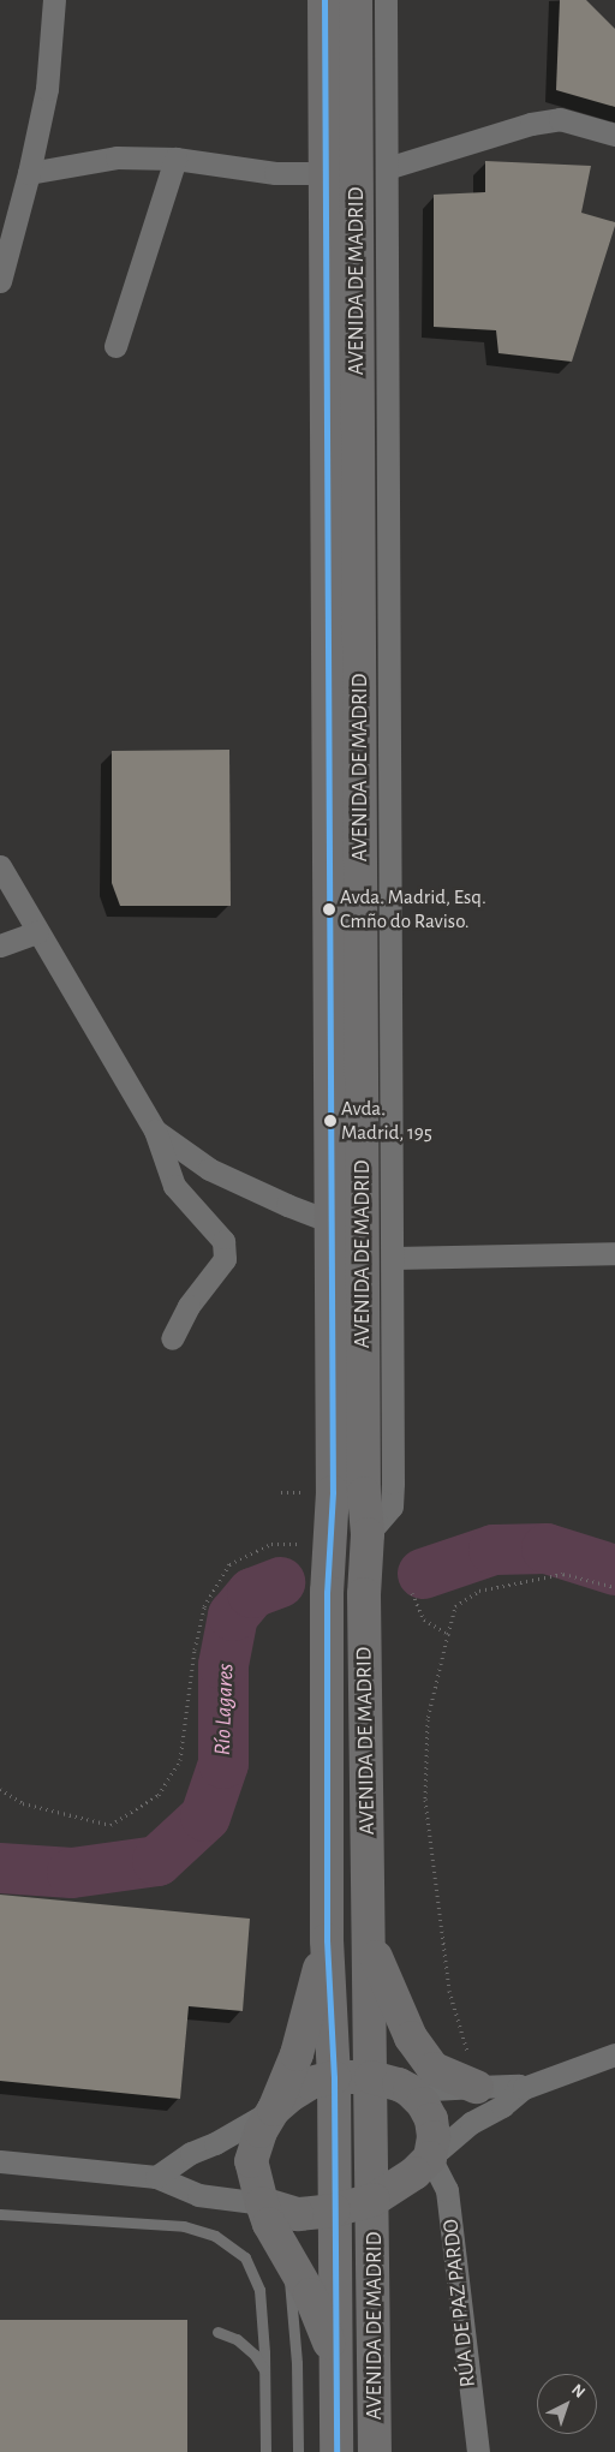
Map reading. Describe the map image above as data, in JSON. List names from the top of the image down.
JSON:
{
  "streets": {
    "highway": ["AVENIDA DE MADRID"],
    "street": ["RÚA DE PAZ PARDO"]
  },
  "water": ["Río Lagares"],
  "places": ["Avda. Madrid, Esq. Cmño do Raviso.", "Avda. Madrid, 195"],
  "north": "top right"
}
